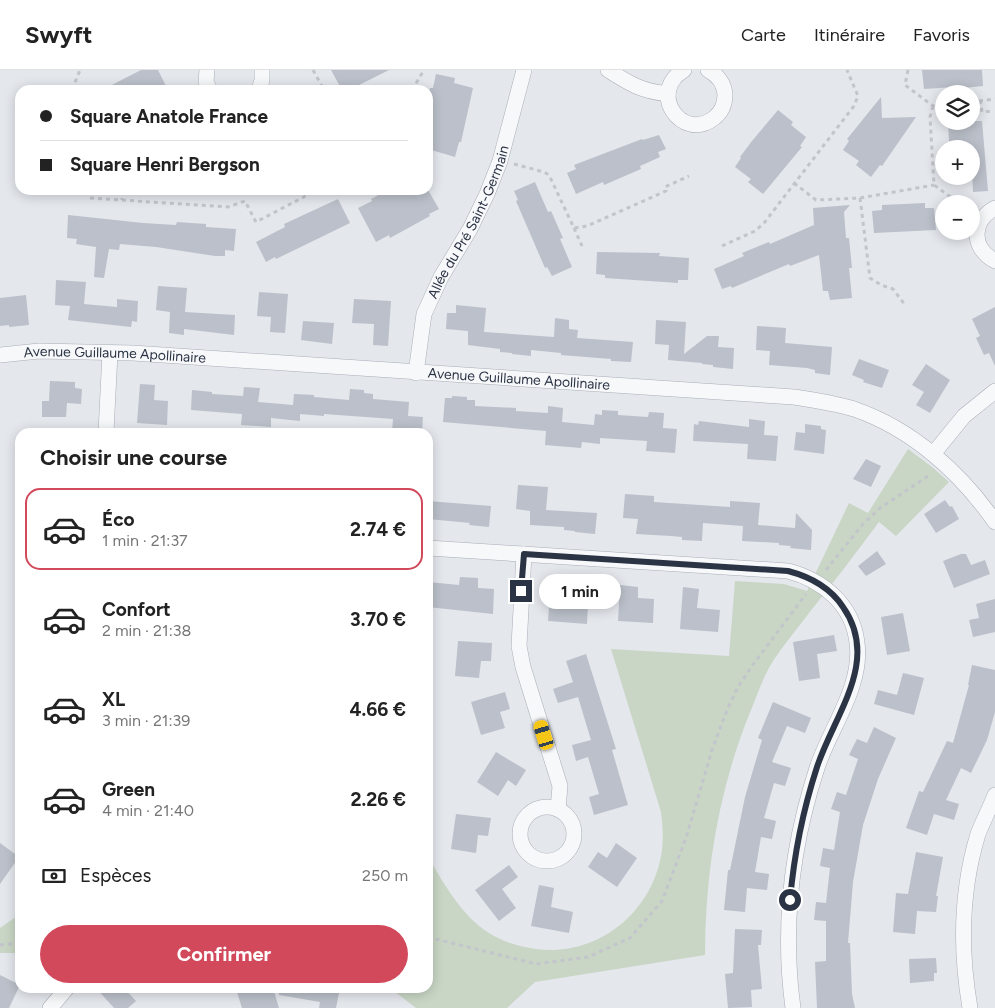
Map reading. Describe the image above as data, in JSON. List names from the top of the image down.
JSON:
{
  "streets": {
    "street": ["Allée du Pré Saint-Germain", "Avenue Guillaume Apollinaire"]
  },
  "crossings": [
    ["Allée du Pré Saint-Germain", "Avenue Guillaume Apollinaire"]
  ],
  "page": {
    "header": "Swyft",
    "nav": ["Carte", "Itinéraire", "Favoris"],
    "map_buttons": ["+", "−"],
    "banner": ["Square Anatole France", "Square Henri Bergson"],
    "heading": "Choisir une course",
    "list": [
      {
        "name": "Éco",
        "note": "1 min · 21:37",
        "value": "2.74 €"
      },
      {
        "name": "Confort",
        "note": "2 min · 21:38",
        "value": "3.70 €"
      },
      {
        "name": "XL",
        "note": "3 min · 21:39",
        "value": "4.66 €"
      },
      {
        "name": "Green",
        "note": "4 min · 21:40",
        "value": "2.26 €"
      }
    ],
    "bubble": "1 min",
    "pay": ["Espèces", "250 m"],
    "buttons": "Confirmer"
  }
}
